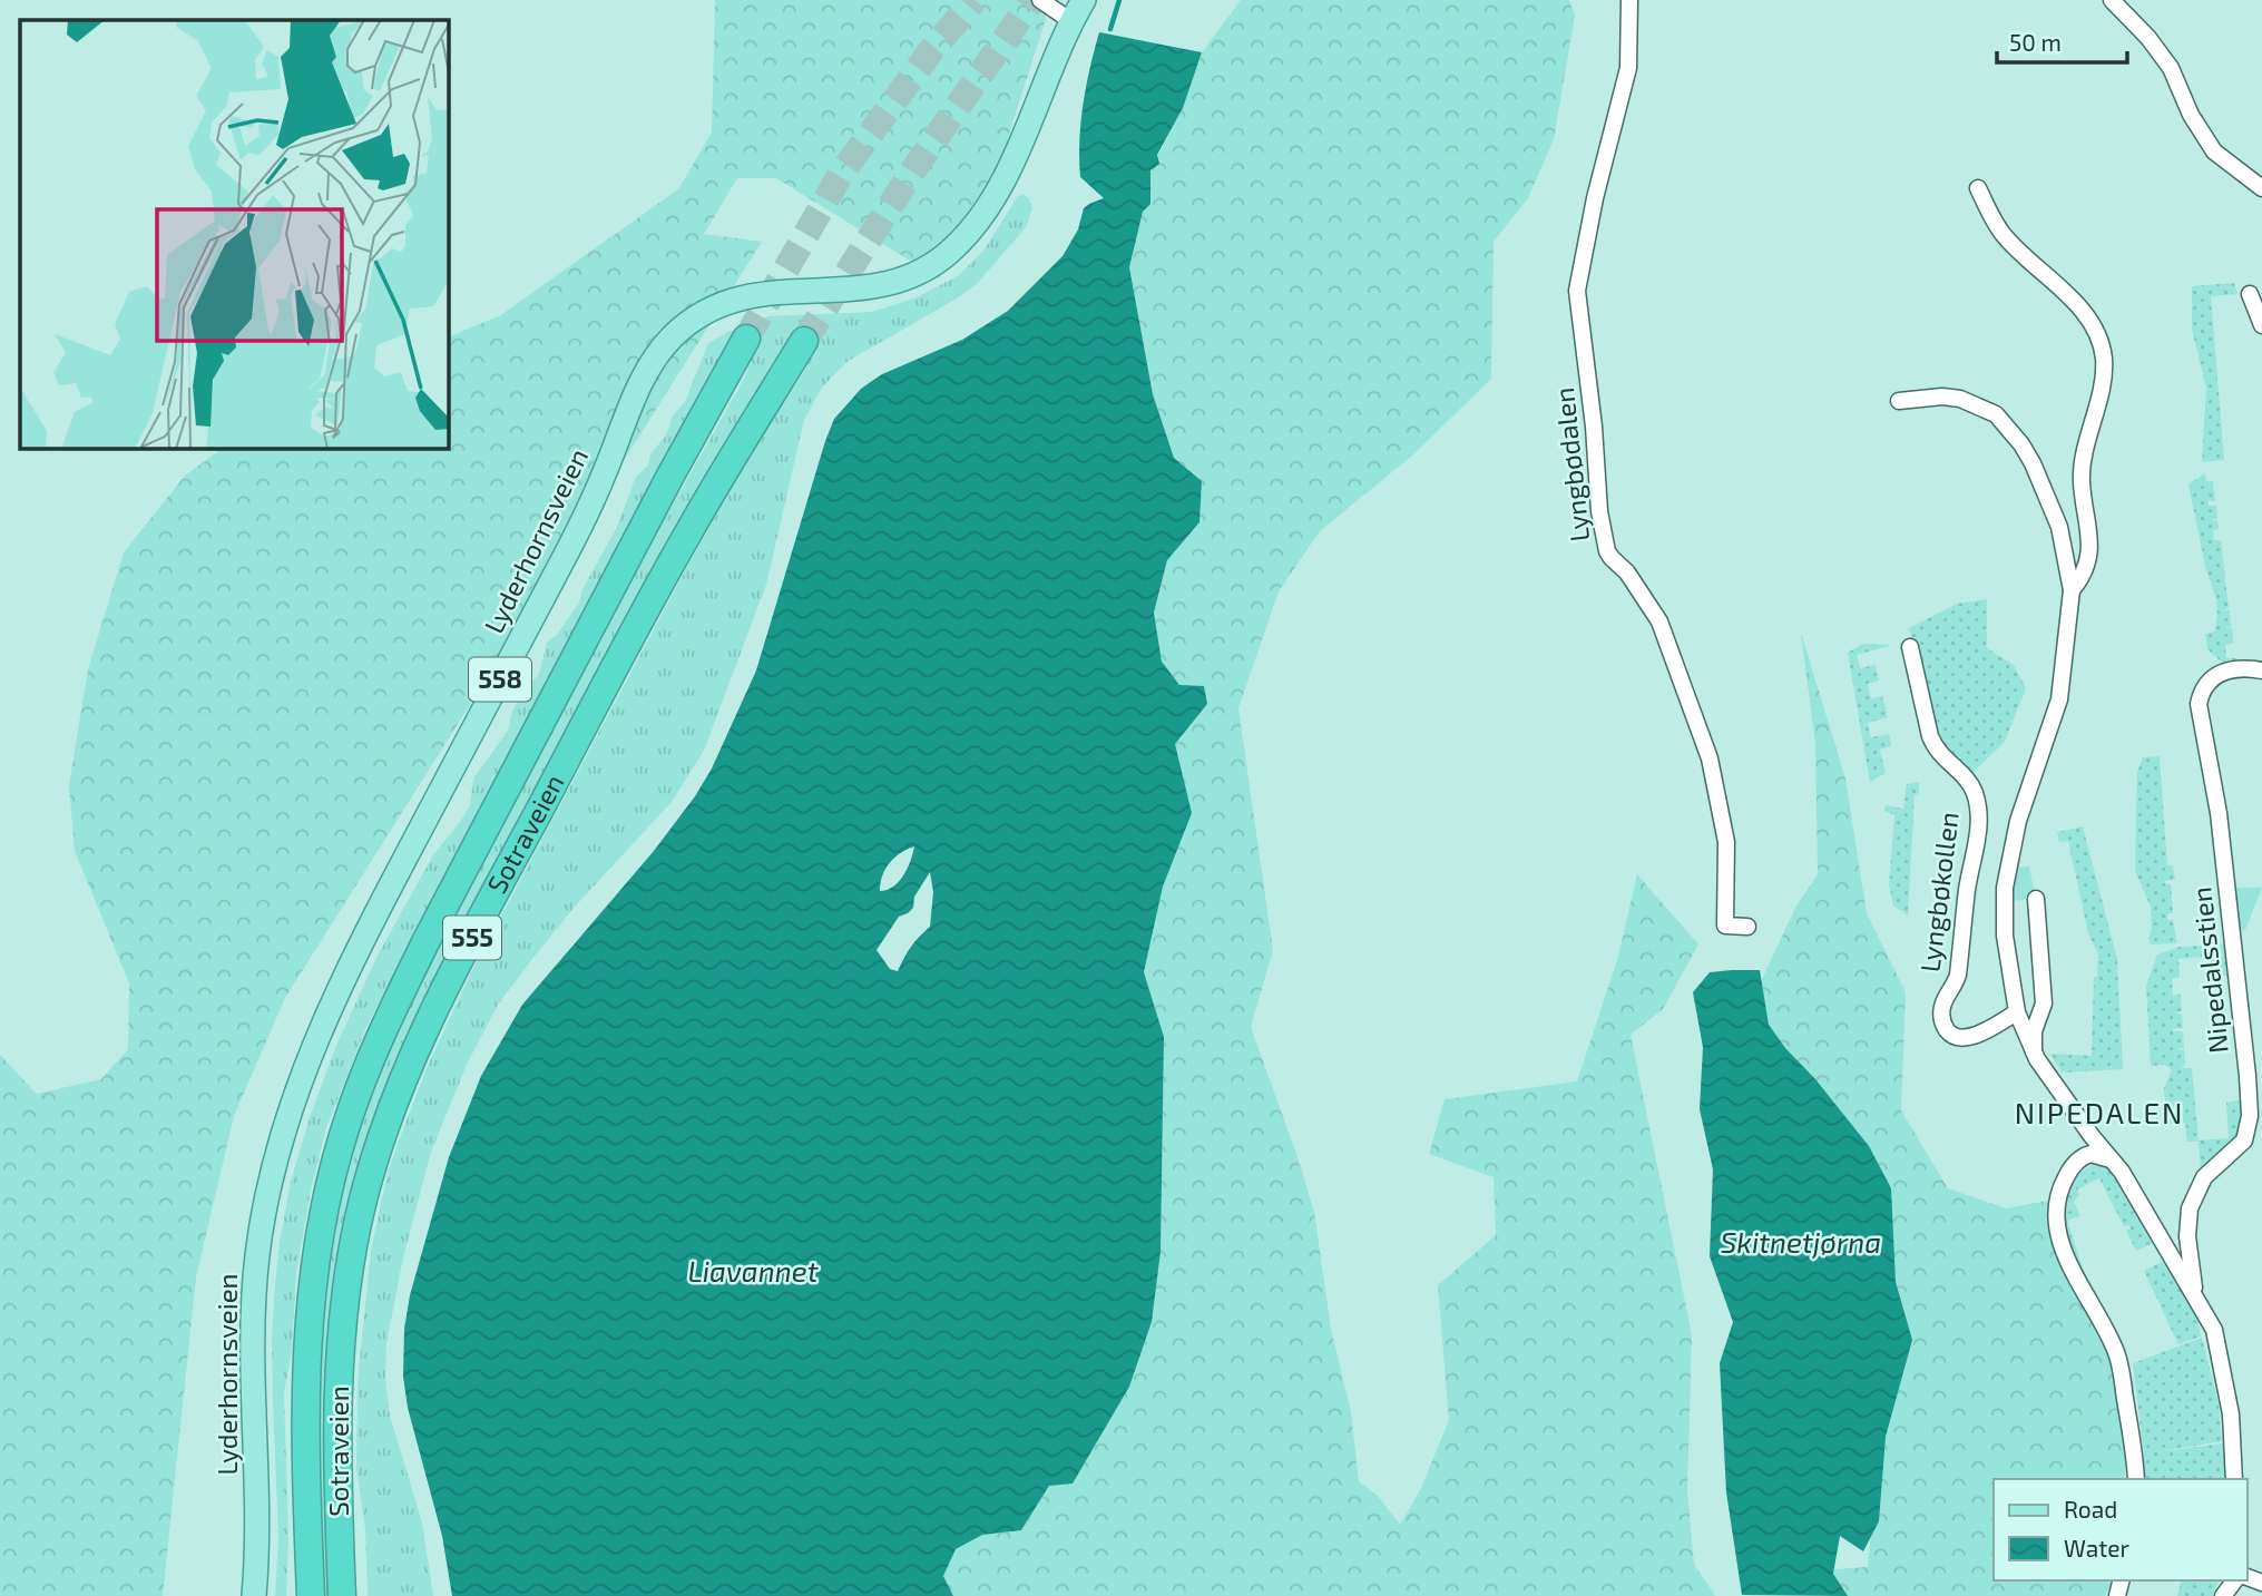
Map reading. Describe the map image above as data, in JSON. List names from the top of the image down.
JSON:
{
  "streets": {
    "highway": ["Sotraveien", "555"],
    "main road": ["Lyderhornsveien", "558"],
    "street": ["Lyngbødalen", "Lyngbøkollen", "Nipedalsstien"]
  },
  "districts": ["NIPEDALEN"],
  "water": ["Skitnetjørna", "Liavannet"],
  "legend": ["Road", "Water"],
  "scale_bar": "50 m"
}
